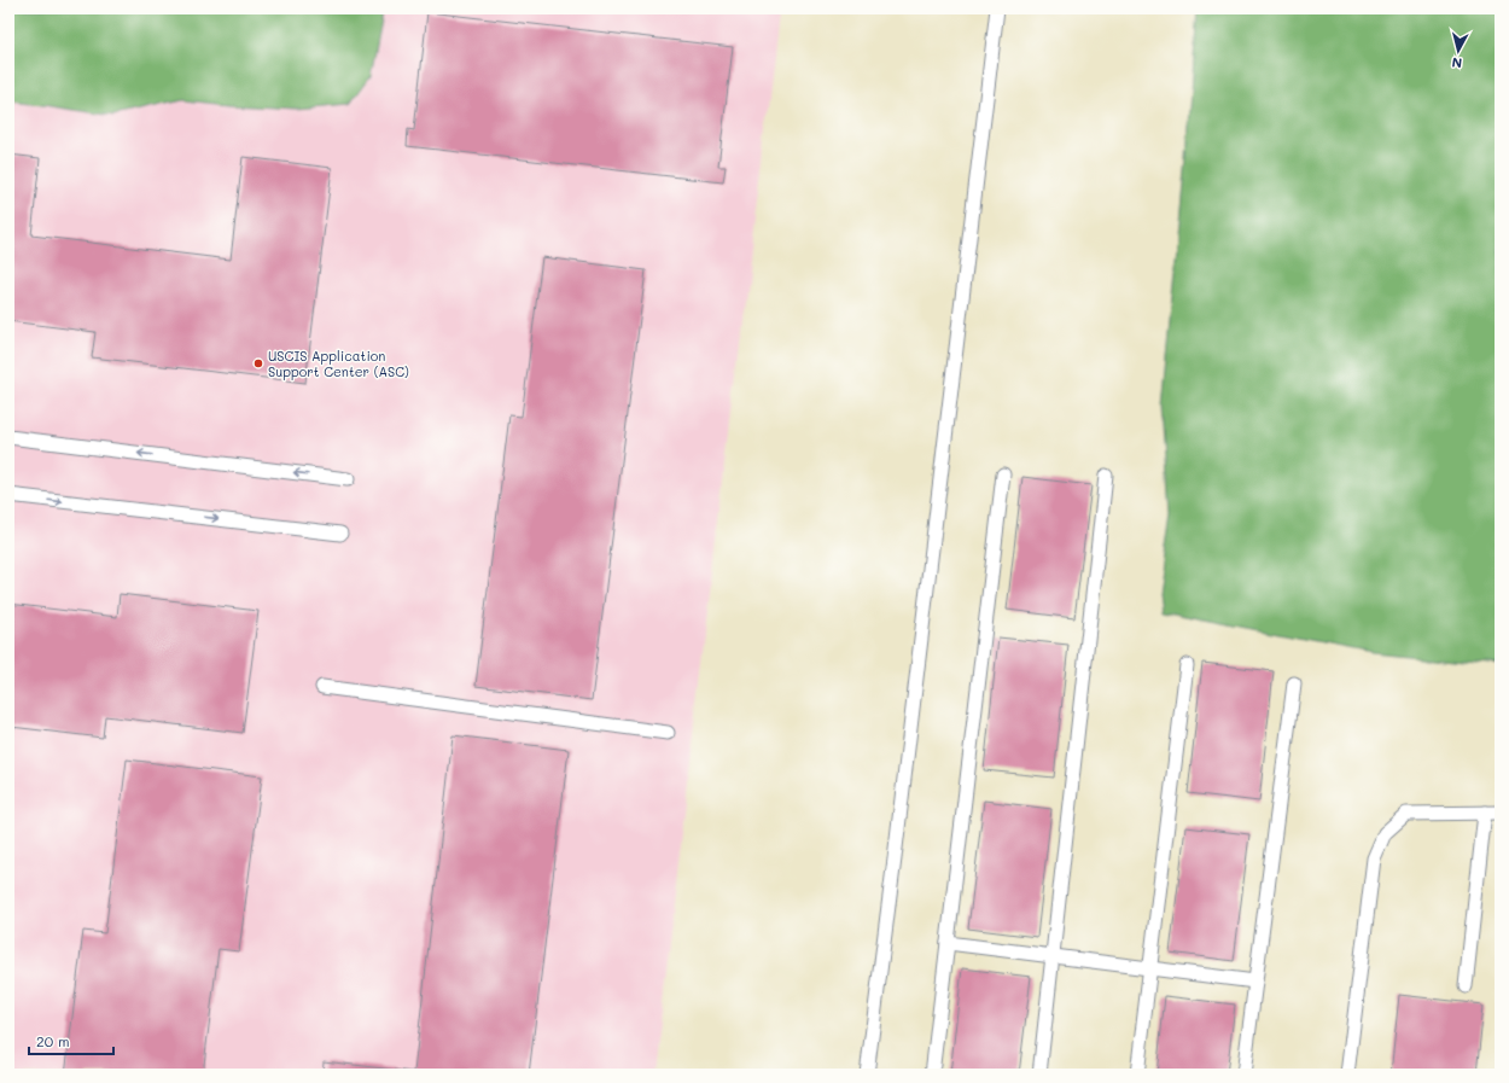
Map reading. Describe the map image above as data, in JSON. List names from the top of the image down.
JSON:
{
  "places": ["USCIS Application Support Center (ASC)"],
  "scale_bar": "20 m",
  "north": "bottom"
}
